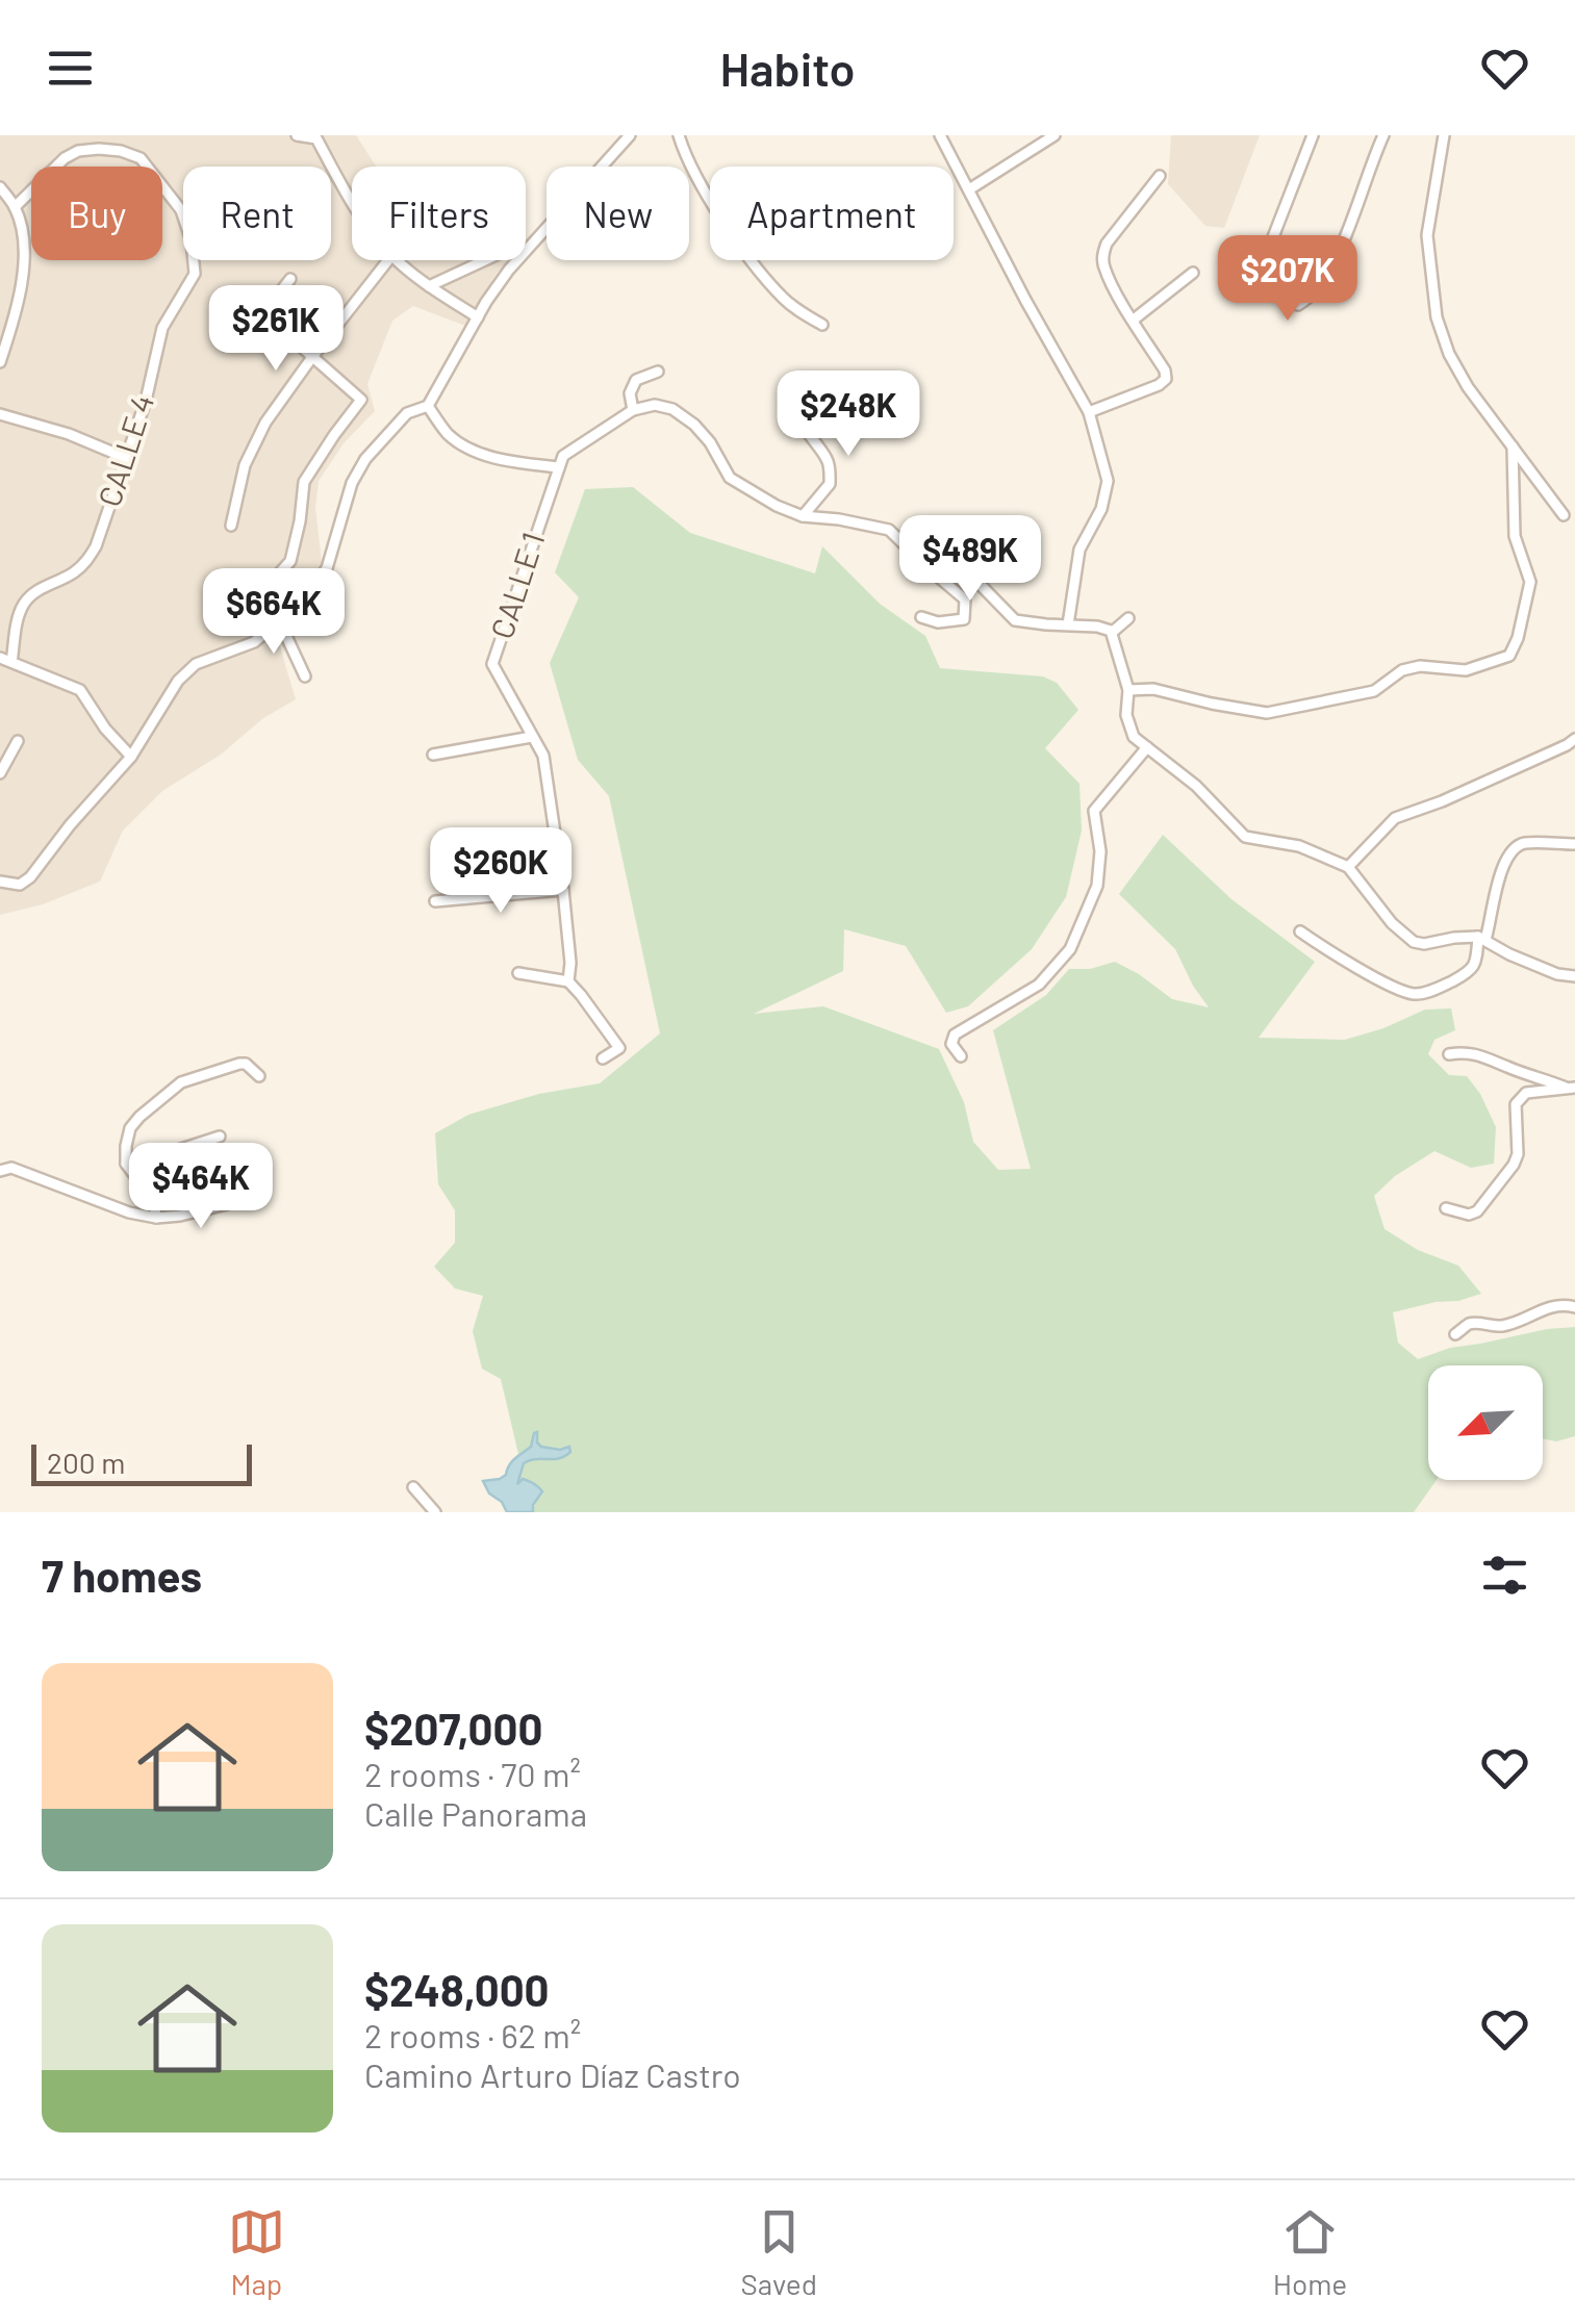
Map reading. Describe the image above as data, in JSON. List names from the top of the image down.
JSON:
{
  "streets": {
    "street": ["CALLE 4", "CALLE 1"]
  },
  "scale_bar": "200 m",
  "north": "bottom left",
  "page": {
    "header": "Habito",
    "chip": [
      "Buy",
      "Rent",
      "Filters",
      "New",
      "Apartment"
    ],
    "price": [
      "$207K",
      "$261K",
      "$248K",
      "$489K",
      "$664K",
      "$260K",
      "$464K"
    ],
    "scale": "200 m",
    "heading": "7 homes",
    "list": [
      {
        "name": "$207,000",
        "note": "2 rooms · 70 m² · Calle Panorama"
      },
      {
        "name": "$248,000",
        "note": "2 rooms · 62 m² · Camino Arturo Díaz Castro"
      }
    ],
    "tabs": ["Map", "Saved", "Home"]
  }
}
